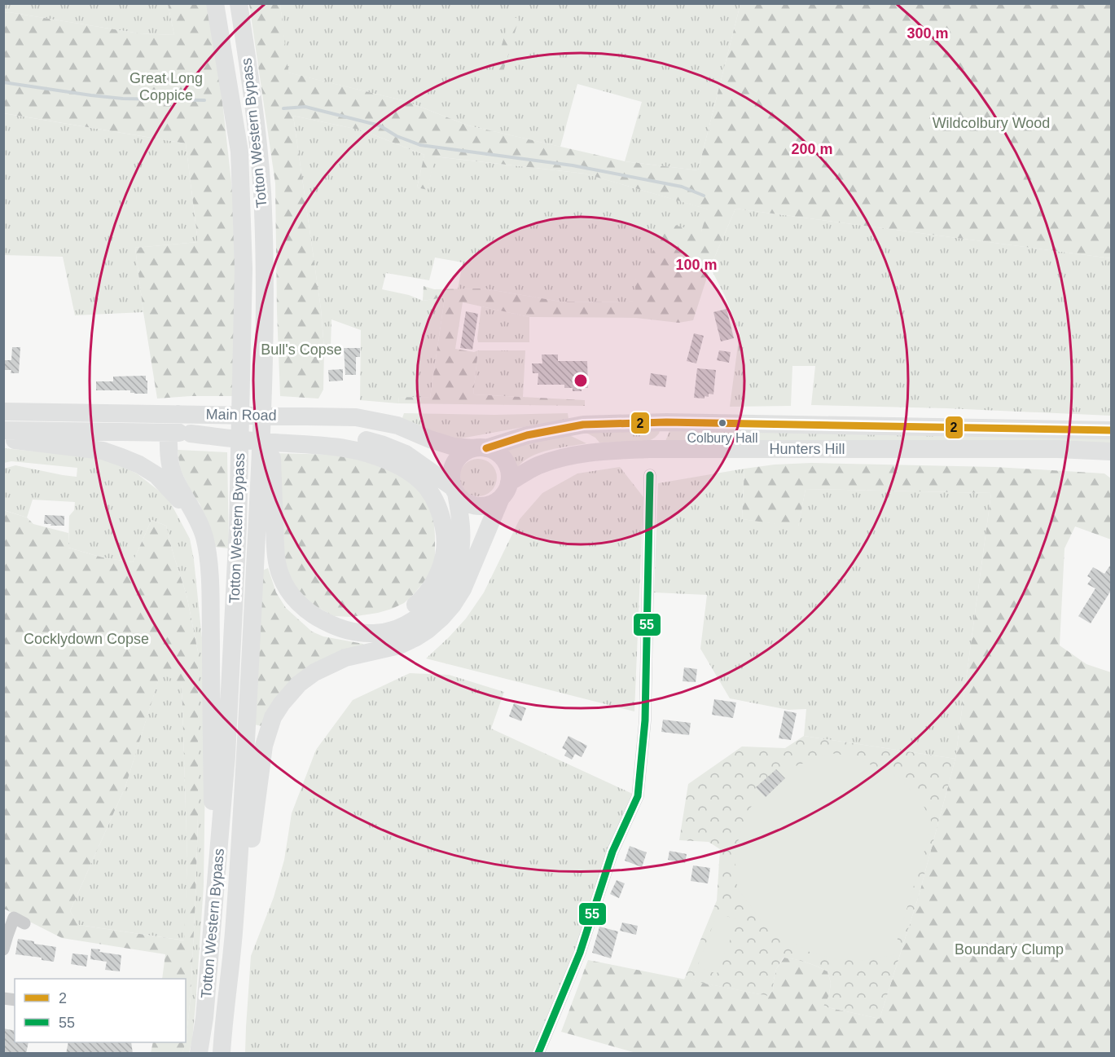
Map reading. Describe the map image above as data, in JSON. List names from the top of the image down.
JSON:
{
  "streets": {
    "main road": ["Totton Western Bypass", "Main Road", "Hunters Hill"]
  },
  "crossings": [
    ["Main Road", "Hunters Hill"]
  ],
  "parks": [
    "Great Long Coppice",
    "Wildcolbury Wood",
    "Bull's Copse",
    "Cocklydown Copse",
    "Boundary Clump"
  ],
  "places": ["Colbury Hall"],
  "lines": ["transit line 2", "transit line 55"],
  "legend": ["2", "55"],
  "rings": ["300 m", "200 m", "100 m"]
}
